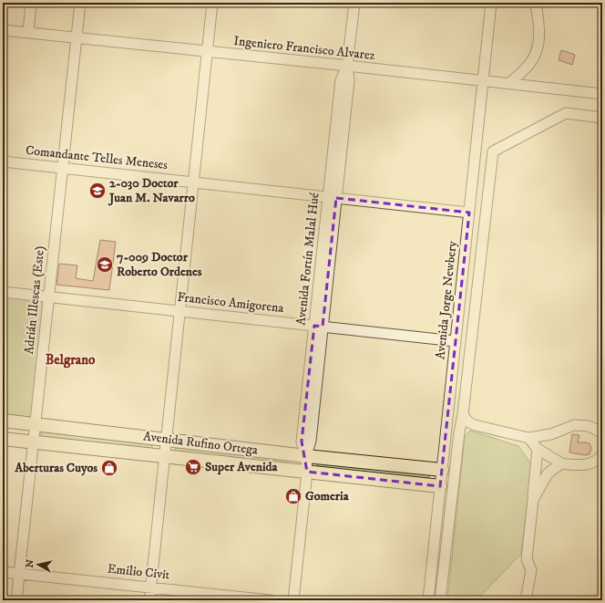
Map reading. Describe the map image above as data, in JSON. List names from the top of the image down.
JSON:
{
  "streets": {
    "main road": ["Avenida Rufino Ortega"],
    "street": [
      "Ingeniero Francisco Alvarez",
      "Comandante Telles Meneses",
      "Avenida Fortín Malal Hué",
      "Adrián Illescas (Este)",
      "Avenida Jorge Newbery",
      "Francisco Amigorena",
      "Emilio Civit"
    ]
  },
  "crossings": [
    ["Ingeniero Francisco Alvarez", "Avenida Fortín Malal Hué"],
    ["Ingeniero Francisco Alvarez", "Adrián Illescas (Este)"],
    ["Ingeniero Francisco Alvarez", "Avenida Jorge Newbery"],
    ["Comandante Telles Meneses", "Avenida Fortín Malal Hué"],
    ["Comandante Telles Meneses", "Adrián Illescas (Este)"],
    ["Comandante Telles Meneses", "Avenida Jorge Newbery"],
    ["Avenida Fortín Malal Hué", "Francisco Amigorena"],
    ["Avenida Fortín Malal Hué", "Avenida Rufino Ortega"],
    ["Adrián Illescas (Este)", "Francisco Amigorena"],
    ["Adrián Illescas (Este)", "Avenida Rufino Ortega"],
    ["Adrián Illescas (Este)", "Emilio Civit"],
    ["Avenida Jorge Newbery", "Francisco Amigorena"],
    ["Avenida Jorge Newbery", "Avenida Rufino Ortega"]
  ],
  "districts": ["Belgrano"],
  "places": {
    "school or university": ["2-030 Doctor Juan M. Navarro", "7-009 Doctor Roberto Ordenes"],
    "supermarket": ["Super Avenida"],
    "shop": ["Aberturas Cuyos", "Gomeria"]
  },
  "north": "left"
}
